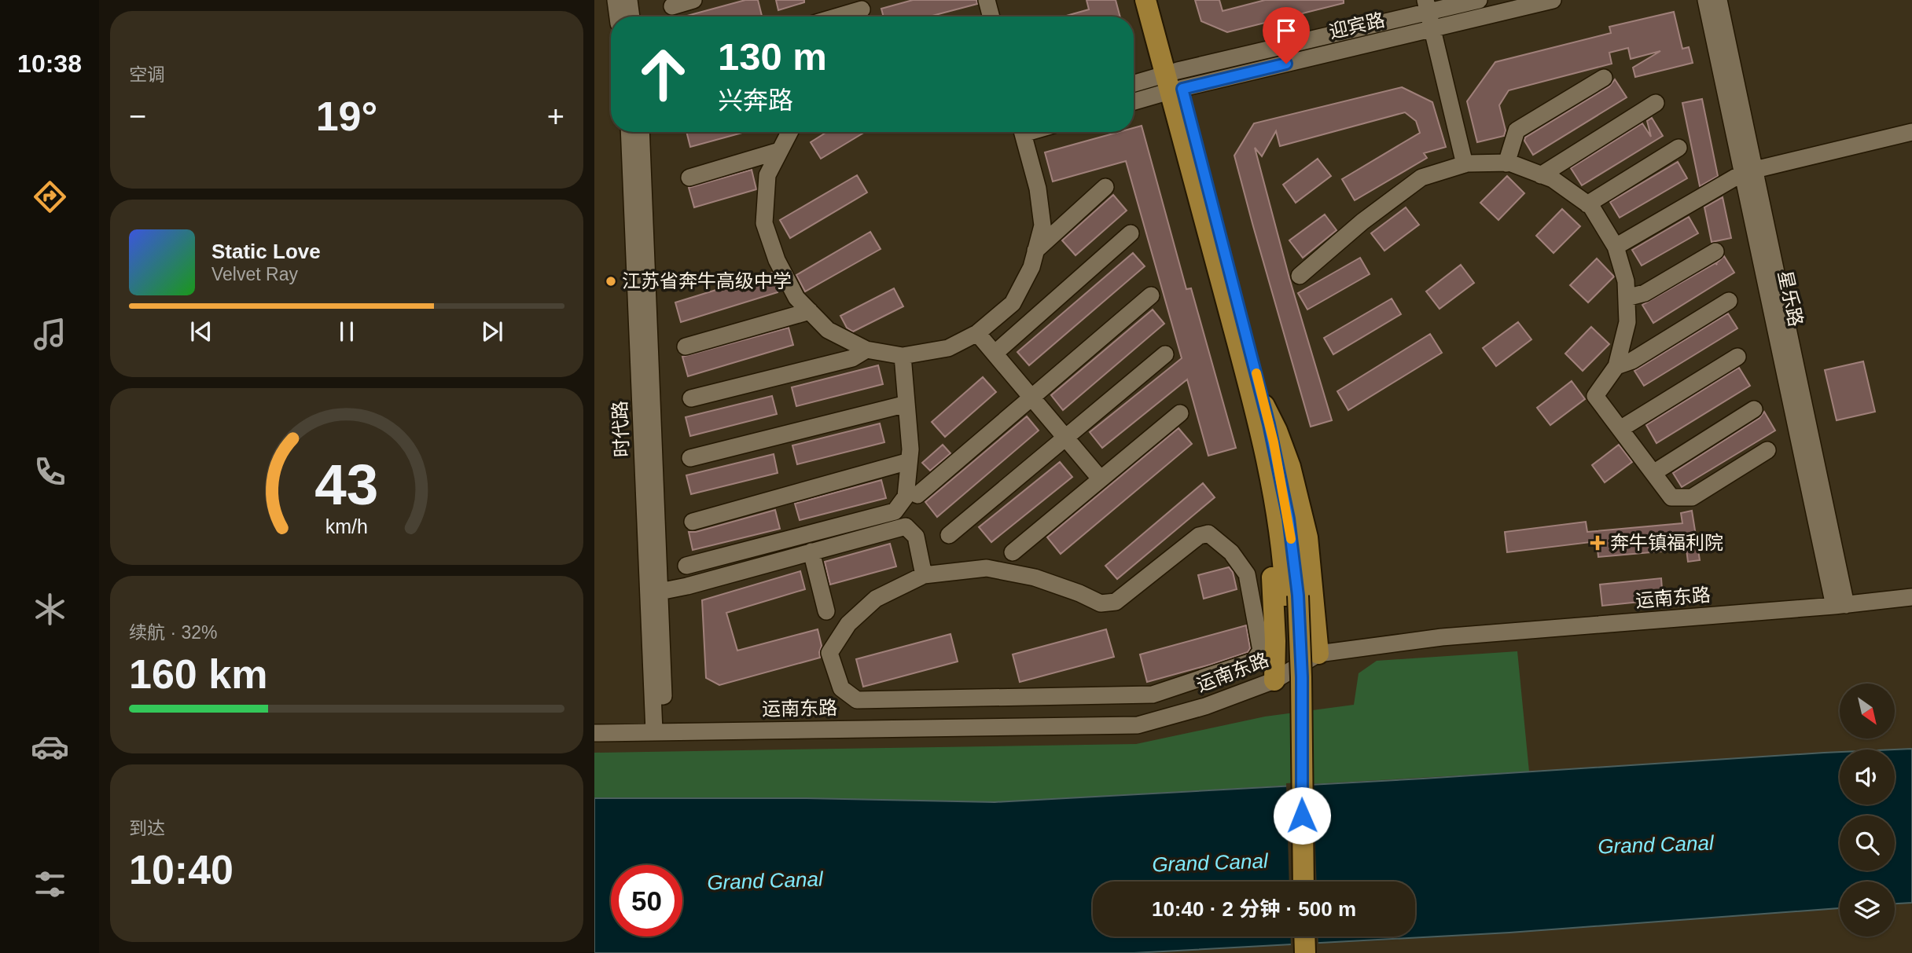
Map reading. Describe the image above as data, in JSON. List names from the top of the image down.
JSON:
{
  "streets": {
    "street": [
      "迎宾路",
      "星乐路",
      "时代路",
      "运南东路"
    ]
  },
  "crossings": [
    ["星乐路", "运南东路"],
    ["时代路", "运南东路"]
  ],
  "water": ["Grand Canal"],
  "places": {
    "other": ["江苏省奔牛高级中学"],
    "health": ["奔牛镇福利院"]
  },
  "north": "bottom right",
  "page": {
    "tabs": "10:38",
    "tile": [
      "空调",
      ["续航 · 32%", "160 km"],
      ["到达", "10:40"]
    ],
    "turn": ["130 m", "兴奔路"],
    "heat": ["−", "19°", "+"],
    "song": ["Static Love", "Velvet Ray"],
    "limit": "50",
    "trip": "10:40 · 2 分钟 · 500 m",
    "gauge": ["43", "km/h"]
  }
}
